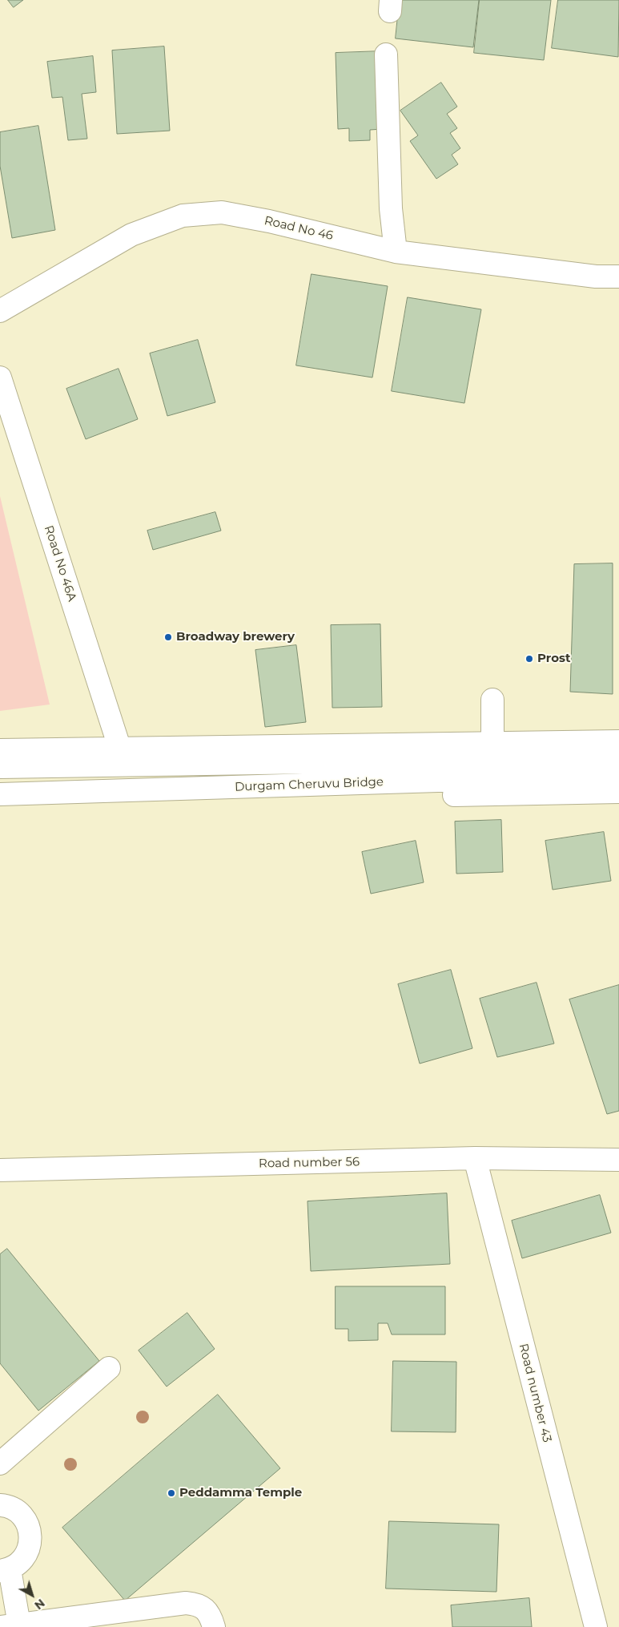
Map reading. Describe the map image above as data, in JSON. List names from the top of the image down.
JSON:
{
  "streets": {
    "main road": [
      "Road No 46",
      "Road No 46A",
      "Durgam Cheruvu Bridge",
      "Road number 56",
      "Road number 43"
    ]
  },
  "crossings": [
    ["Road number 56", "Road number 43"]
  ],
  "places": ["Broadway brewery", "Prost", "Peddamma Temple"],
  "north": "bottom right"
}
